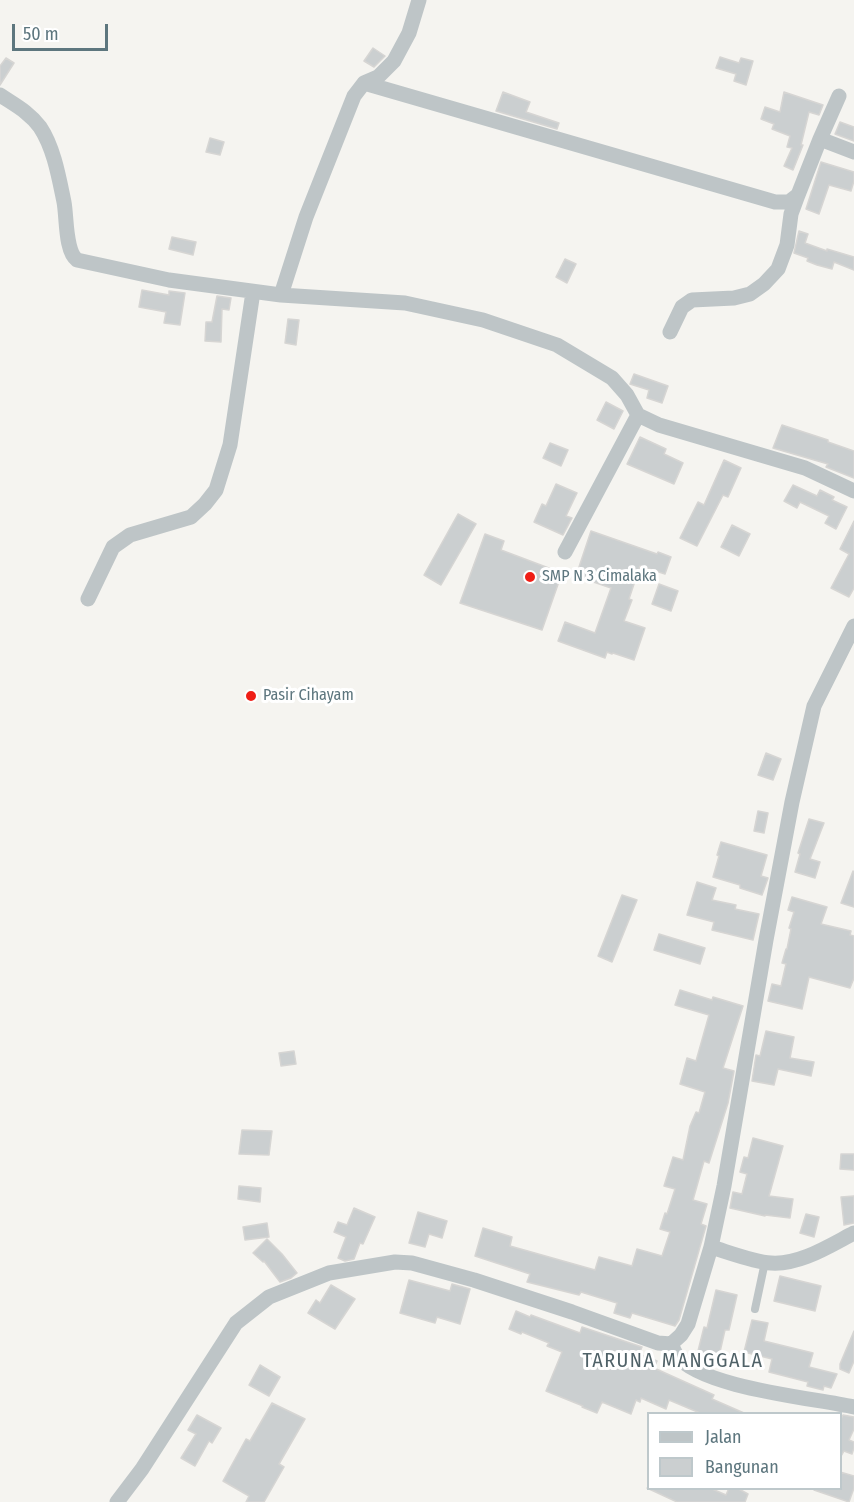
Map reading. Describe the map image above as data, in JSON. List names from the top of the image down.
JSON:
{
  "districts": ["TARUNA MANGGALA"],
  "places": ["SMP N 3 Cimalaka", "Pasir Cihayam"],
  "legend": ["Jalan", "Bangunan"],
  "scale_bar": "50 m"
}
